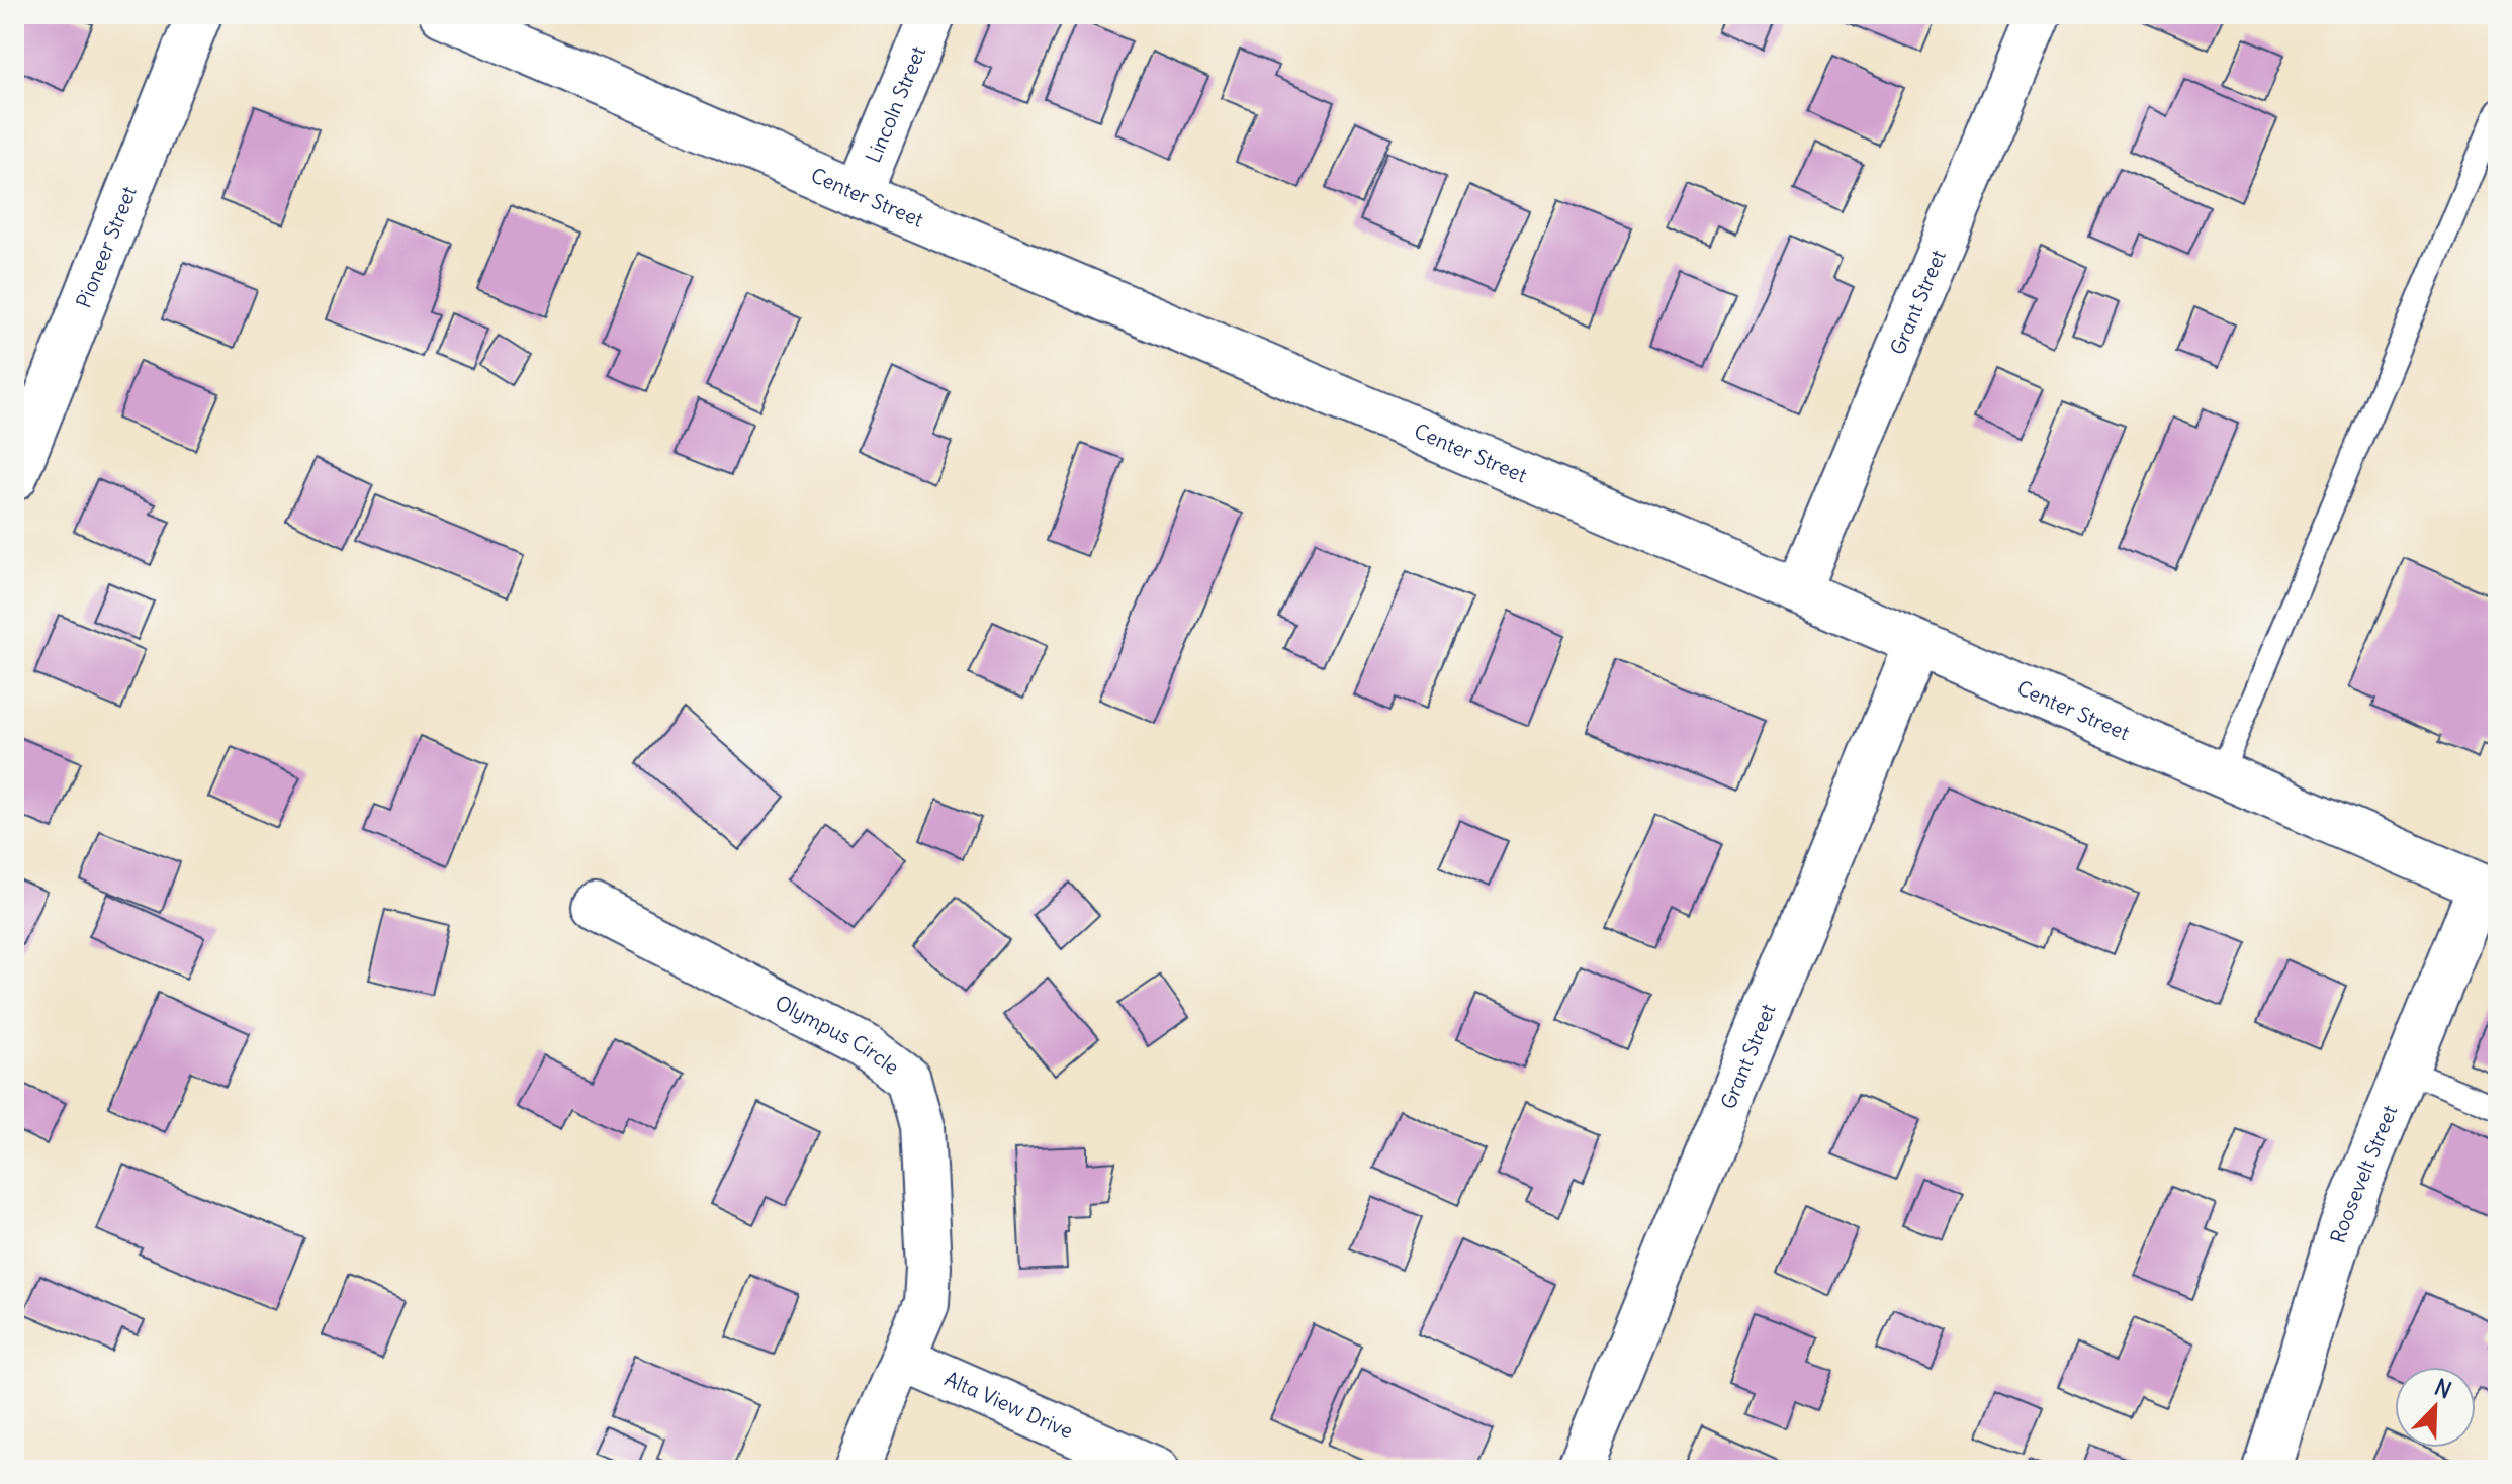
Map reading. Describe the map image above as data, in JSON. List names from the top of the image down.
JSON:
{
  "streets": {
    "street": [
      "Lincoln Street",
      "Center Street",
      "Pioneer Street",
      "Grant Street",
      "Olympus Circle",
      "Roosevelt Street",
      "Alta View Drive"
    ]
  },
  "crossings": [
    ["Lincoln Street", "Center Street"],
    ["Center Street", "Grant Street"],
    ["Center Street", "Roosevelt Street"],
    ["Olympus Circle", "Alta View Drive"]
  ],
  "north": "top right"
}
